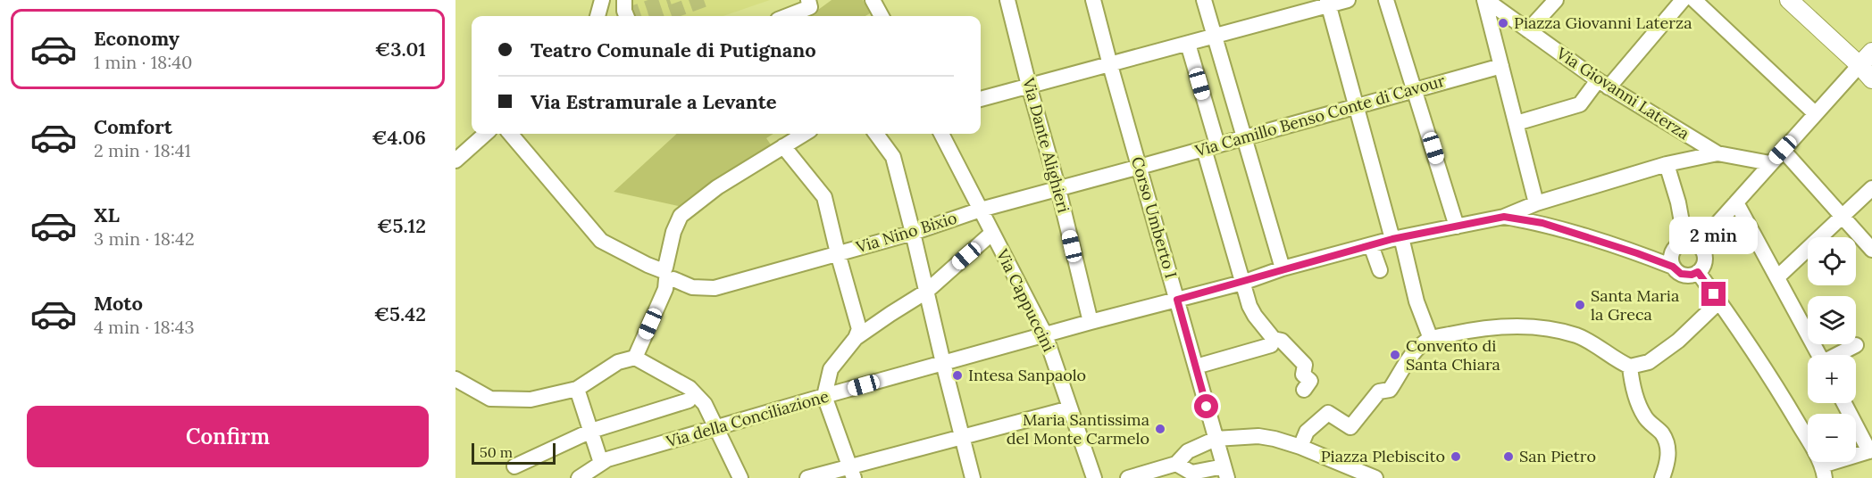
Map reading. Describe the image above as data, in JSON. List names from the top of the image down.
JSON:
{
  "streets": {
    "street": [
      "Via Giovanni Laterza",
      "Via Camillo Benso Conte di Cavour",
      "Via Dante Alighieri",
      "Corso Umberto I",
      "Via Nino Bixio",
      "Via Cappuccini",
      "Via della Conciliazione"
    ]
  },
  "crossings": [
    ["Via Camillo Benso Conte di Cavour", "Corso Umberto I"],
    ["Via Camillo Benso Conte di Cavour", "Via Nino Bixio"],
    ["Via Dante Alighieri", "Via Nino Bixio"],
    ["Via Dante Alighieri", "Via della Conciliazione"],
    ["Corso Umberto I", "Via Nino Bixio"],
    ["Corso Umberto I", "Via della Conciliazione"],
    ["Via Nino Bixio", "Via Cappuccini"],
    ["Via Cappuccini", "Via della Conciliazione"]
  ],
  "places": [
    "Piazza Giovanni Laterza",
    "Santa Maria la Greca",
    "Convento di Santa Chiara",
    "Intesa Sanpaolo",
    "Maria Santissima del Monte Carmelo",
    "Piazza Plebiscito",
    "San Pietro"
  ],
  "scale_bar": "50 m",
  "page": {
    "list": [
      {
        "name": "Economy",
        "note": "1 min · 18:40",
        "value": "€3.01"
      },
      {
        "name": "Comfort",
        "note": "2 min · 18:41",
        "value": "€4.06"
      },
      {
        "name": "XL",
        "note": "3 min · 18:42",
        "value": "€5.12"
      },
      {
        "name": "Moto",
        "note": "4 min · 18:43",
        "value": "€5.42"
      }
    ],
    "banner": ["Teatro Comunale di Putignano", "Via Estramurale a Levante"],
    "bubble": "2 min",
    "map_buttons": ["+", "−"],
    "buttons": "Confirm",
    "scale": "50 m"
  }
}
